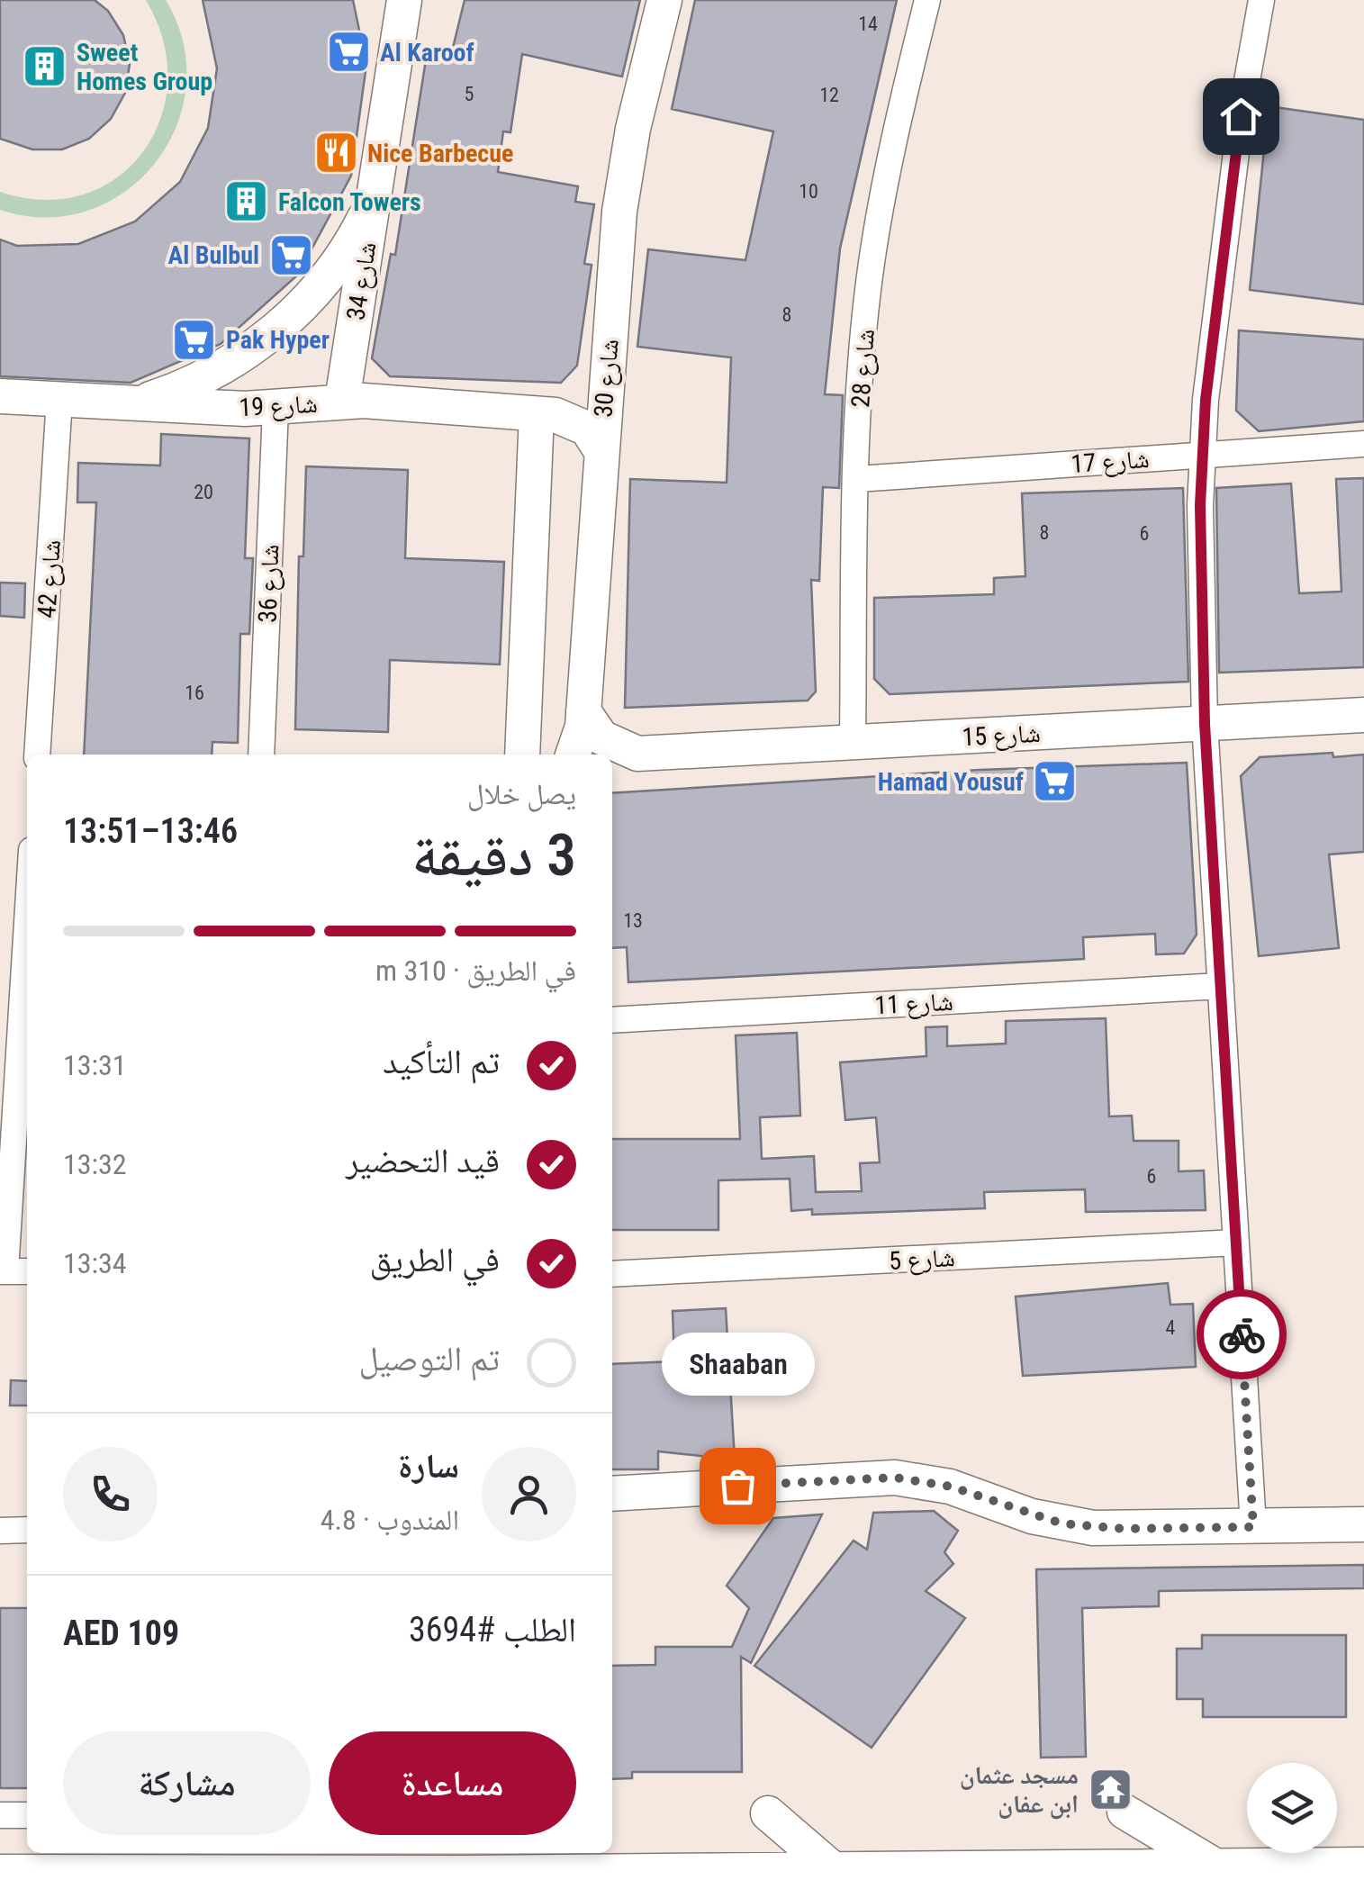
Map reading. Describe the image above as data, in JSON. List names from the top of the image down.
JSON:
{
  "streets": {
    "street": [
      "شارع 34",
      "شارع 28",
      "شارع 30",
      "شارع 19",
      "شارع 17",
      "شارع 42",
      "شارع 36",
      "شارع 15",
      "شارع 11",
      "شارع 5"
    ]
  },
  "crossings": [
    ["شارع 34", "شارع 19"],
    ["شارع 28", "شارع 17"],
    ["شارع 28", "شارع 15"],
    ["شارع 30", "شارع 19"],
    ["شارع 30", "شارع 15"],
    ["شارع 19", "شارع 42"],
    ["شارع 19", "شارع 36"]
  ],
  "places": {
    "supermarket": [
      "Al Karoof",
      "Al Bulbul",
      "Pak Hyper",
      "Hamad Yousuf"
    ],
    "building": ["Sweet Homes Group", "Falcon Towers"],
    "restaurant": ["Nice Barbecue"],
    "other": ["Shaaban"],
    "temple": ["مسجد عثمان ابن عفان"]
  },
  "house_numbers": [
    "14",
    "5",
    "12",
    "10",
    "8",
    "20",
    "8",
    "6",
    "16",
    "13",
    "6",
    "4"
  ],
  "page": {
    "heading": ["3 دقيقة", "يصل خلال", "13:46–13:51"],
    "panel": [
      "سارة",
      "المندوب · 4.8",
      "الطلب #3694",
      "AED 109"
    ],
    "bar": "في الطريق · 310 m",
    "list": [
      ["تم التأكيد", "13:31"],
      ["قيد التحضير", "13:32"],
      ["في الطريق", "13:34"],
      "تم التوصيل"
    ],
    "bubble": "Shaaban",
    "buttons": ["مساعدة", "مشاركة"]
  }
}
